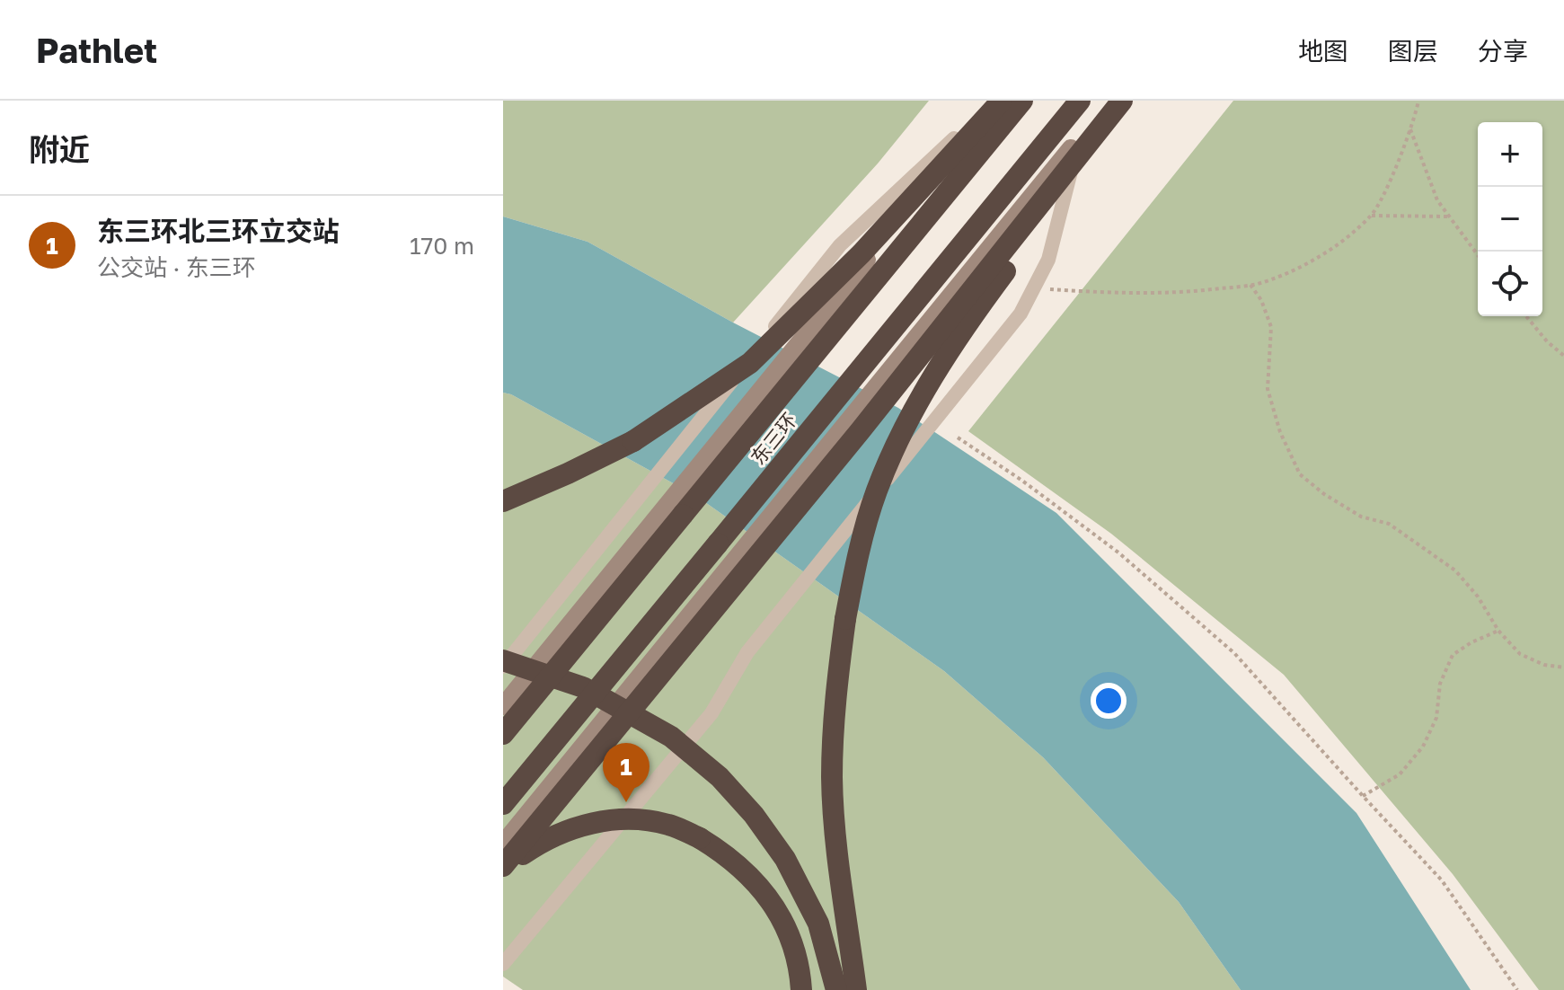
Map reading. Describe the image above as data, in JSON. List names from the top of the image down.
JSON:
{
  "streets": {
    "highway": ["东三环"]
  },
  "page": {
    "header": "Pathlet",
    "nav": ["地图", "图层", "分享"],
    "heading": "附近",
    "map_buttons": ["+", "−"],
    "list": [
      {
        "mark": "1",
        "name": "东三环北三环立交站",
        "note": "公交站 · 东三环",
        "value": "170 m"
      }
    ],
    "pins": "1"
  }
}
